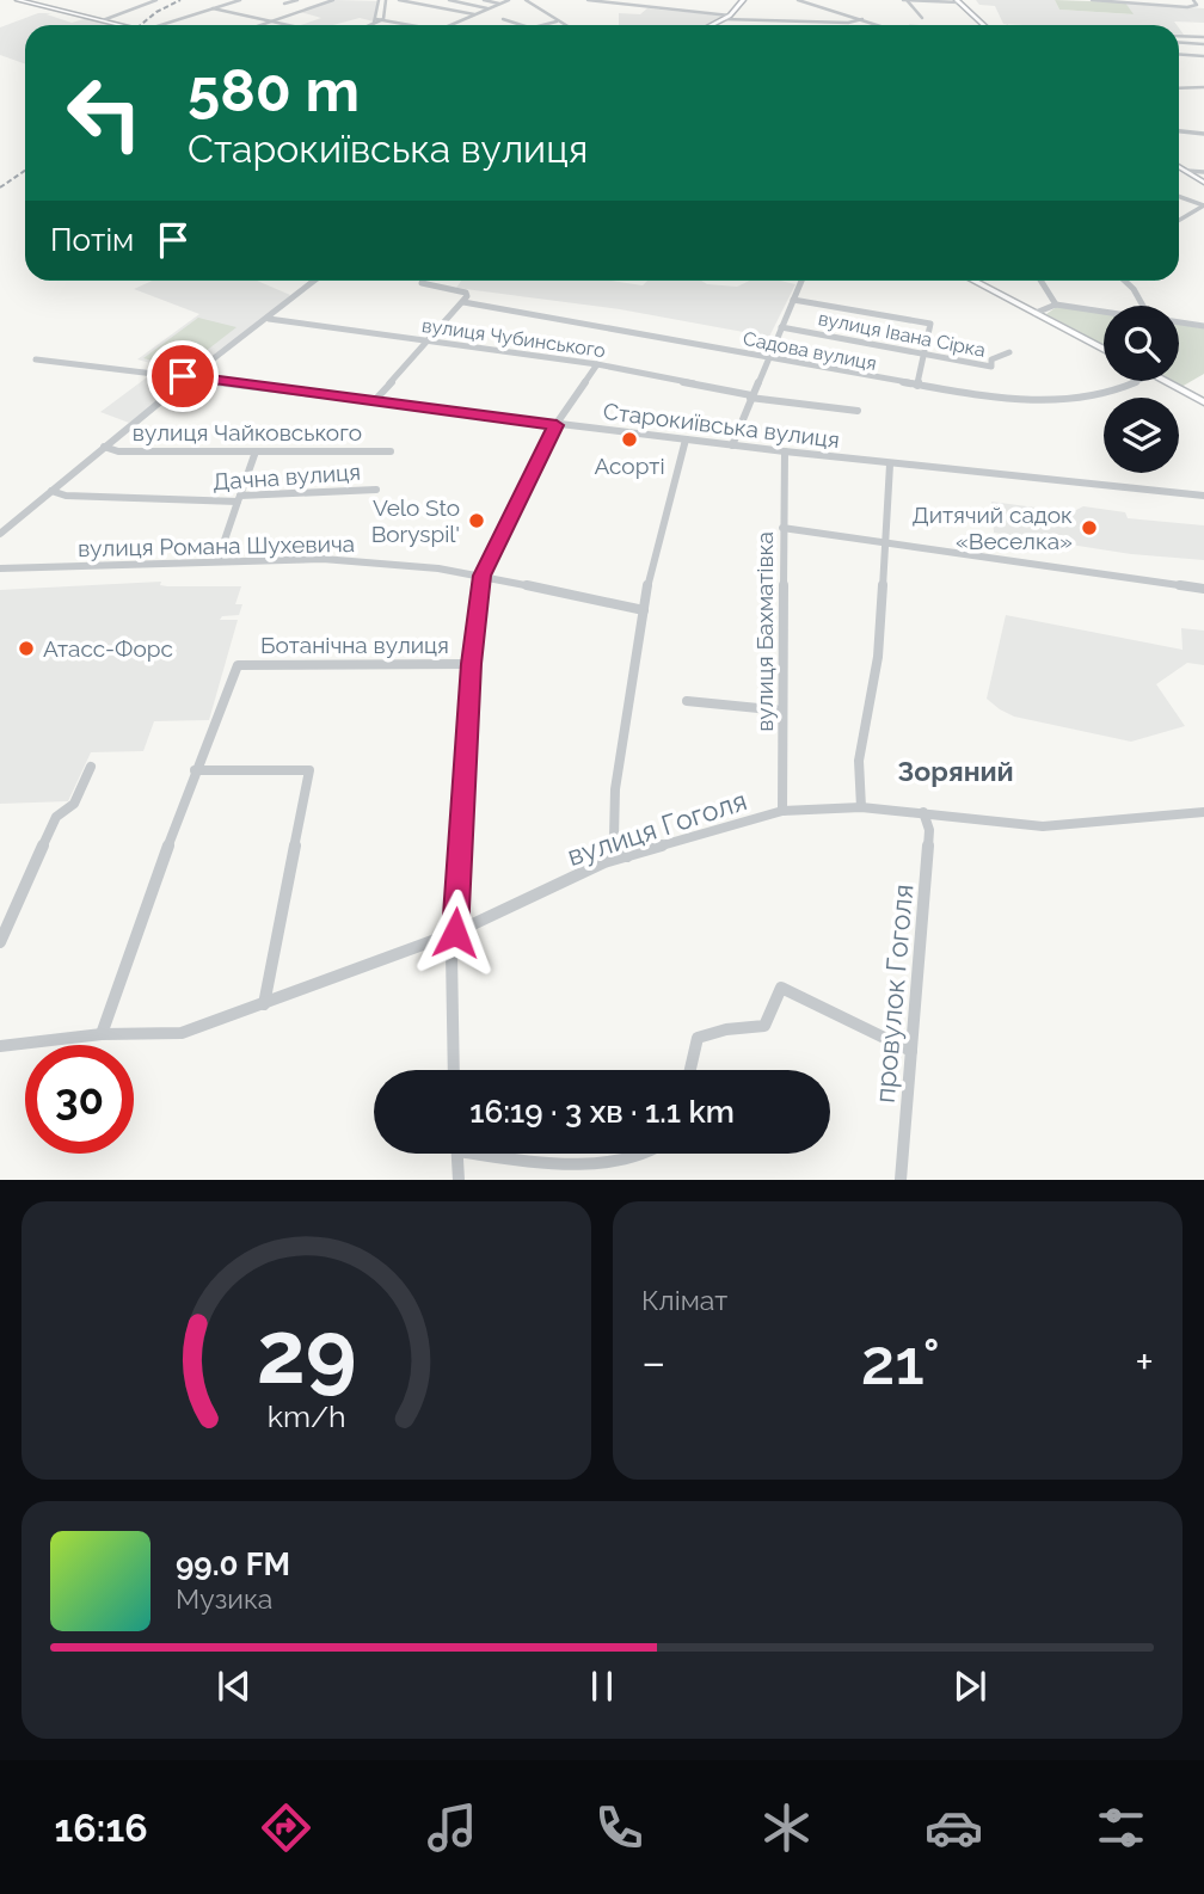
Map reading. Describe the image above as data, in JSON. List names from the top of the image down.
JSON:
{
  "streets": {
    "street": [
      "вулиця Івана Сірка",
      "вулиця Чубинського",
      "Садова вулиця",
      "Старокиївська вулиця",
      "вулиця Чайковського",
      "Дачна вулиця",
      "вулиця Романа Шухевича",
      "вулиця Бахматівка",
      "Ботанічна вулиця",
      "вулиця Гоголя",
      "провулок Гоголя"
    ]
  },
  "crossings": [
    ["вулиця Чубинського", "Ботанічна вулиця"],
    ["Старокиївська вулиця", "вулиця Бахматівка"],
    ["Старокиївська вулиця", "Ботанічна вулиця"],
    ["вулиця Романа Шухевича", "Ботанічна вулиця"],
    ["вулиця Бахматівка", "вулиця Гоголя"],
    ["Ботанічна вулиця", "вулиця Гоголя"],
    ["вулиця Гоголя", "провулок Гоголя"]
  ],
  "districts": ["Зоряний"],
  "places": [
    "Асорті",
    "Velo Sto Boryspil'",
    "Дитячий садок «Веселка»",
    "Атасс-Форс"
  ],
  "page": {
    "turn": ["580 m", "Старокиївська вулиця"],
    "then": "Потім",
    "limit": "30",
    "trip": "16:19 · 3 хв · 1.1 km",
    "tile": "Клімат",
    "heat": ["−", "21°", "+"],
    "song": ["99.0 FM", "Музика"],
    "tabs": "16:16",
    "gauge": ["29", "km/h"]
  }
}
